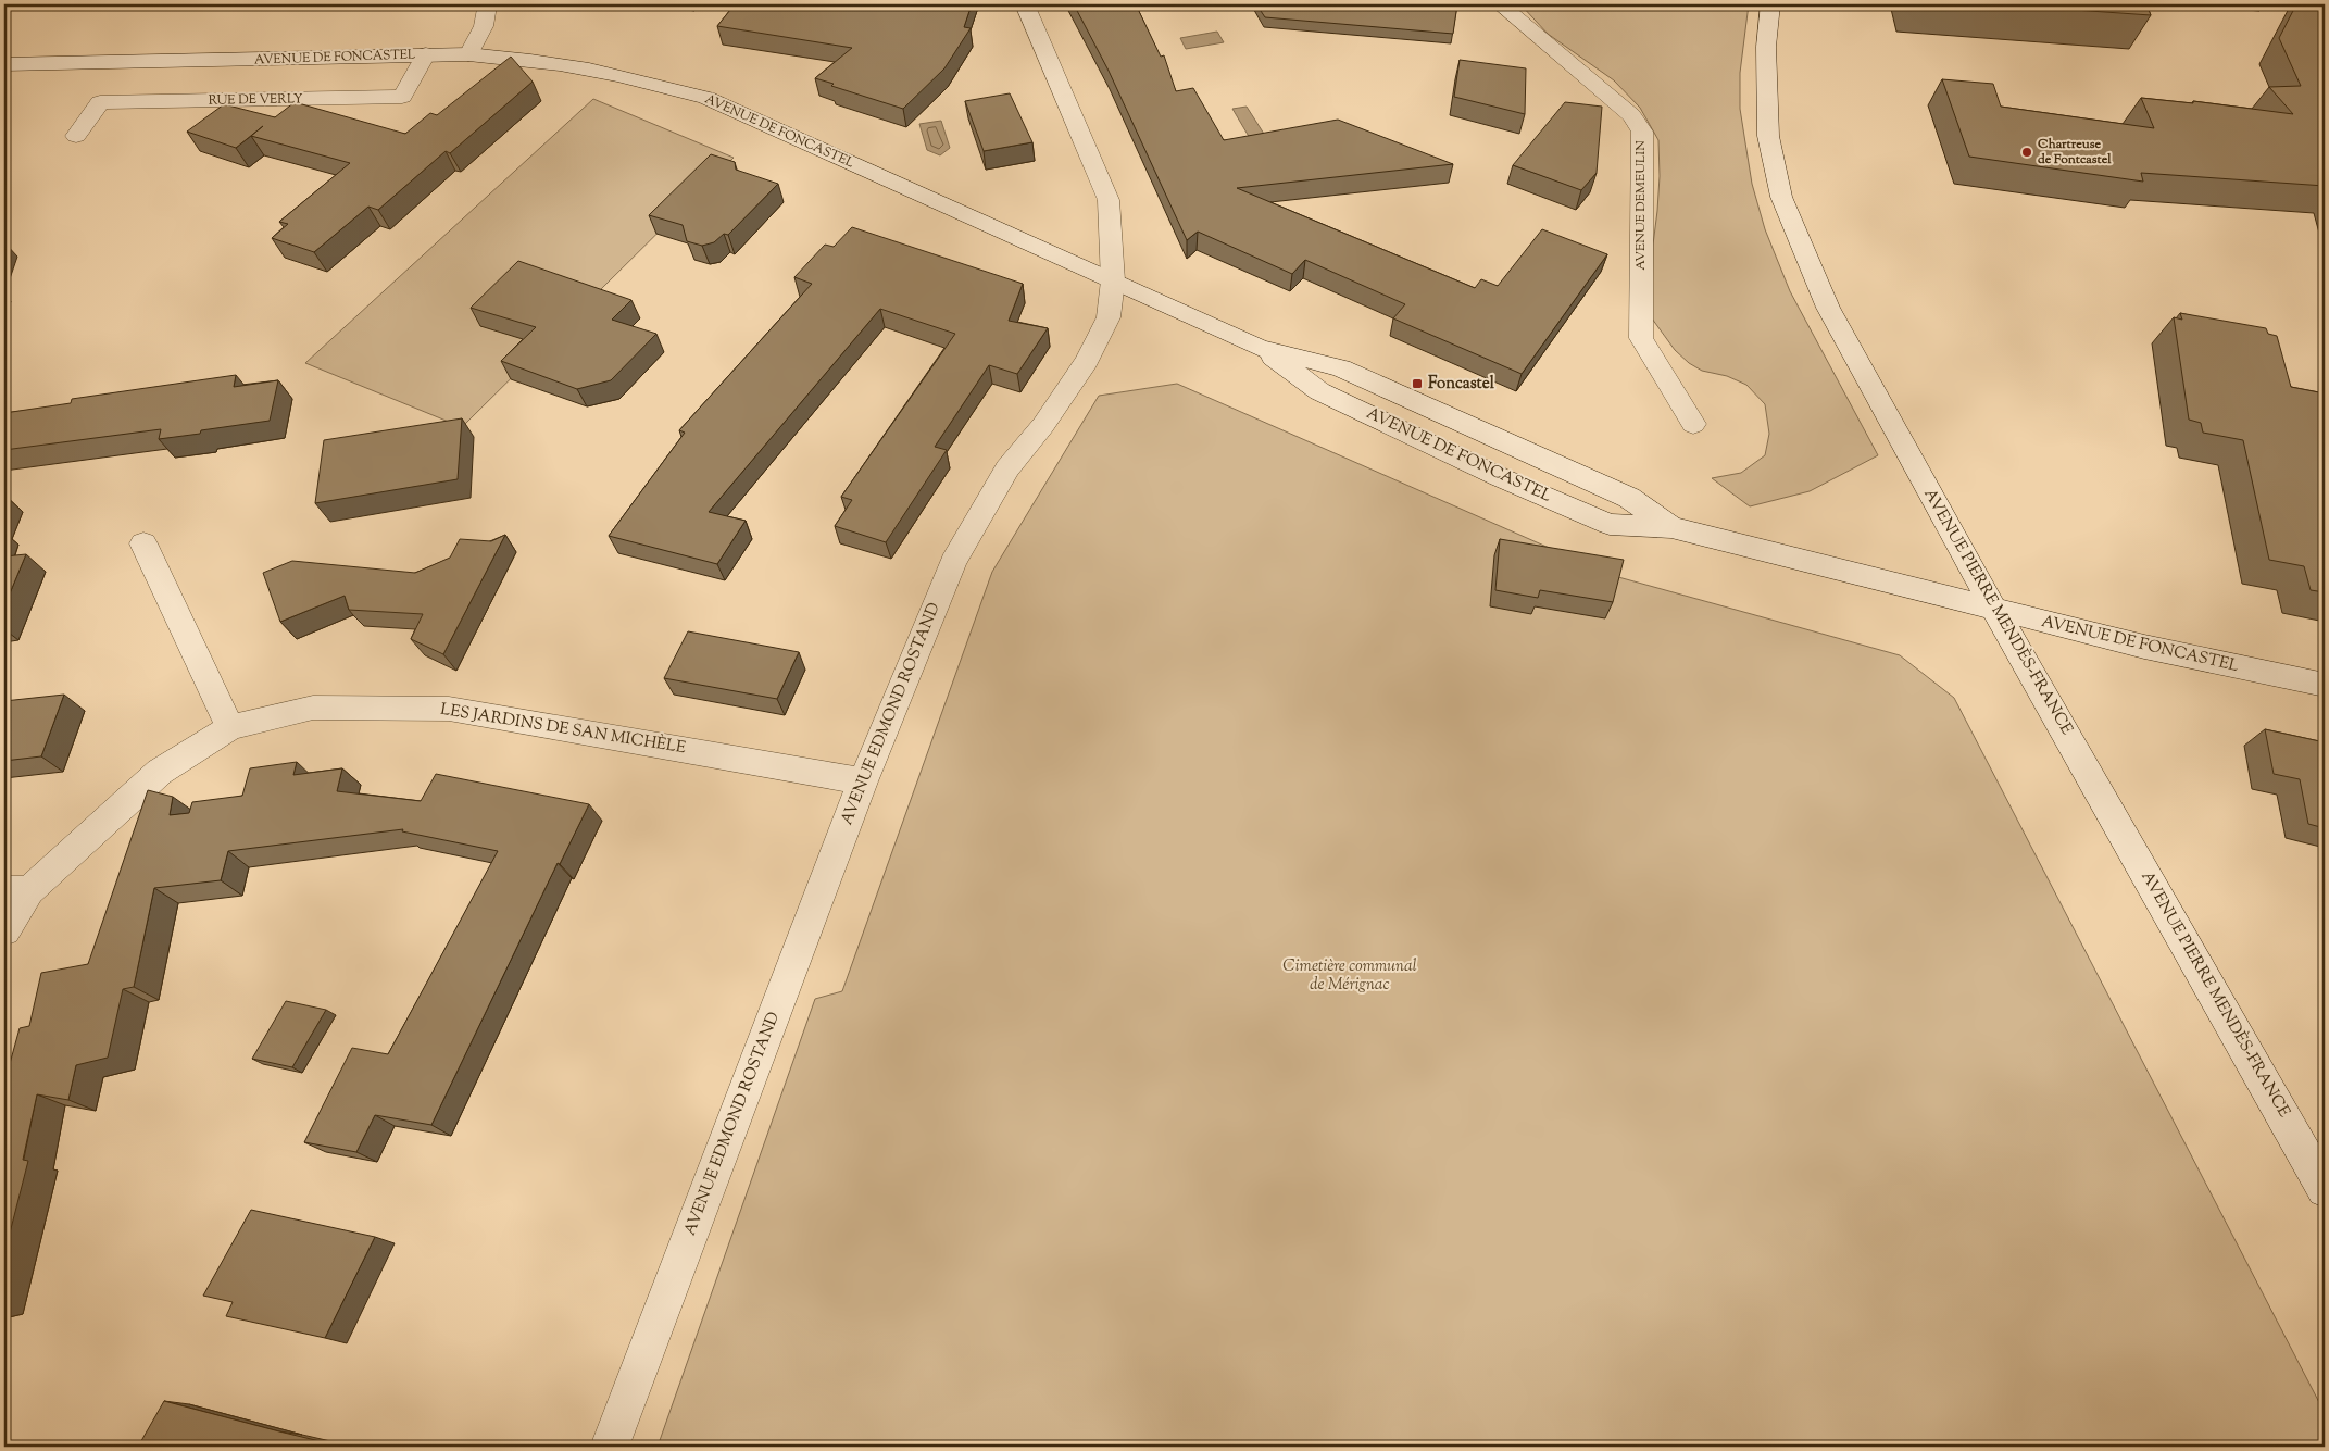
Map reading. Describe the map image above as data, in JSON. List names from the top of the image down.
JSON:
{
  "streets": {
    "street": [
      "AVENUE DE FONCASTEL",
      "RUE DE VERLY",
      "AVENUE DEMEULIN",
      "AVENUE PIERRE MENDÈS-FRANCE",
      "AVENUE EDMOND ROSTAND",
      "LES JARDINS DE SAN MICHÈLE"
    ]
  },
  "crossings": [
    ["AVENUE DE FONCASTEL", "RUE DE VERLY"],
    ["AVENUE DE FONCASTEL", "AVENUE PIERRE MENDÈS-FRANCE"],
    ["AVENUE DE FONCASTEL", "AVENUE EDMOND ROSTAND"],
    ["AVENUE EDMOND ROSTAND", "LES JARDINS DE SAN MICHÈLE"]
  ],
  "parks": ["Cimetière communal de Mérignac"],
  "places": {
    "other": ["Chartreuse de Fontcastel"],
    "transit": ["Foncastel"]
  }
}
